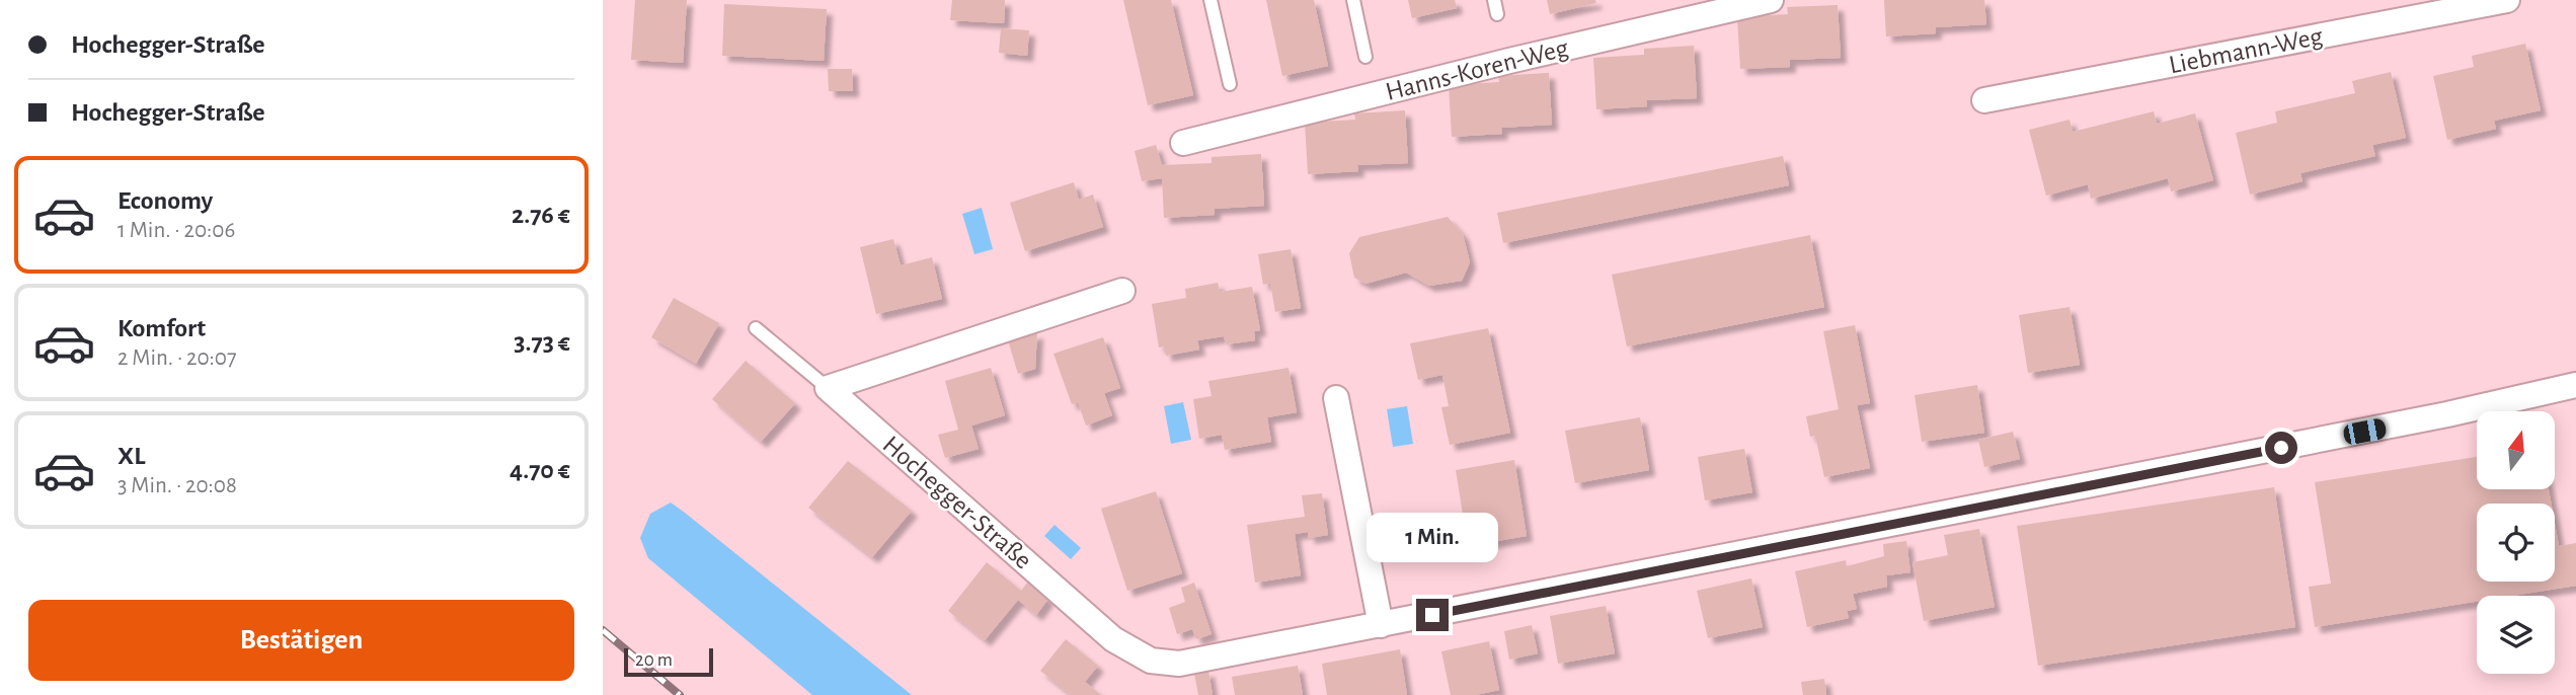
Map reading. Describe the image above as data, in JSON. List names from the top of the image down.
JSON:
{
  "streets": {
    "street": ["Liebmann-Weg", "Hanns-Koren-Weg", "Hochegger-Straße"]
  },
  "scale_bar": "20 m",
  "north": "top",
  "page": {
    "banner": ["Hochegger-Straße", "Hochegger-Straße"],
    "list": [
      {
        "name": "Economy",
        "note": "1 Min. · 20:06",
        "value": "2.76 €"
      },
      {
        "name": "Komfort",
        "note": "2 Min. · 20:07",
        "value": "3.73 €"
      },
      {
        "name": "XL",
        "note": "3 Min. · 20:08",
        "value": "4.70 €"
      }
    ],
    "bubble": "1 Min.",
    "buttons": "Bestätigen",
    "scale": "20 m"
  }
}
